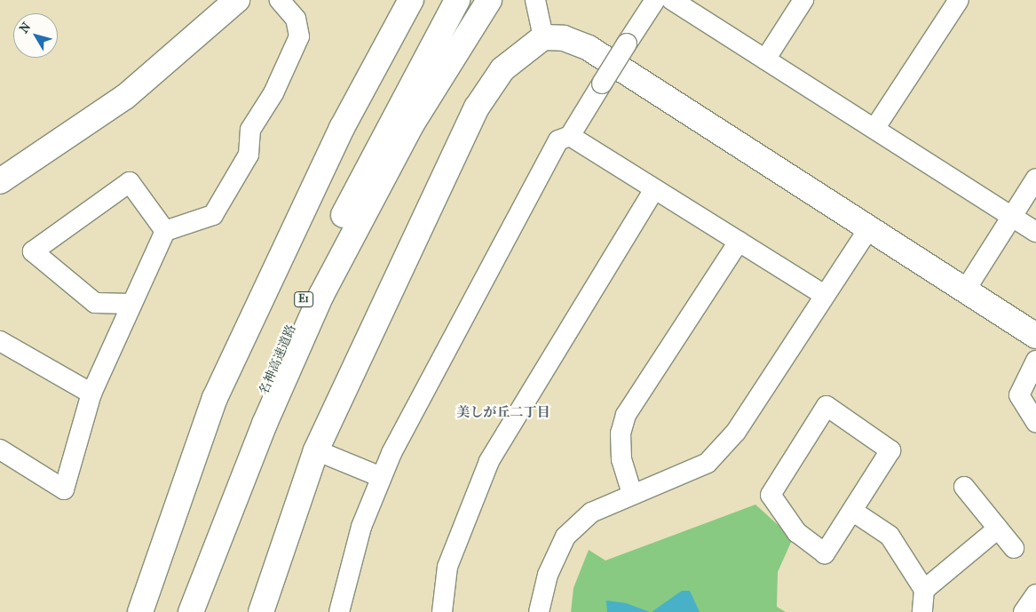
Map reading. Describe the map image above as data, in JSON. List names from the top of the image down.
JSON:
{
  "streets": {
    "main road": ["E1", "名神高速道路"]
  },
  "districts": ["美しが丘二丁目"],
  "north": "top left"
}
